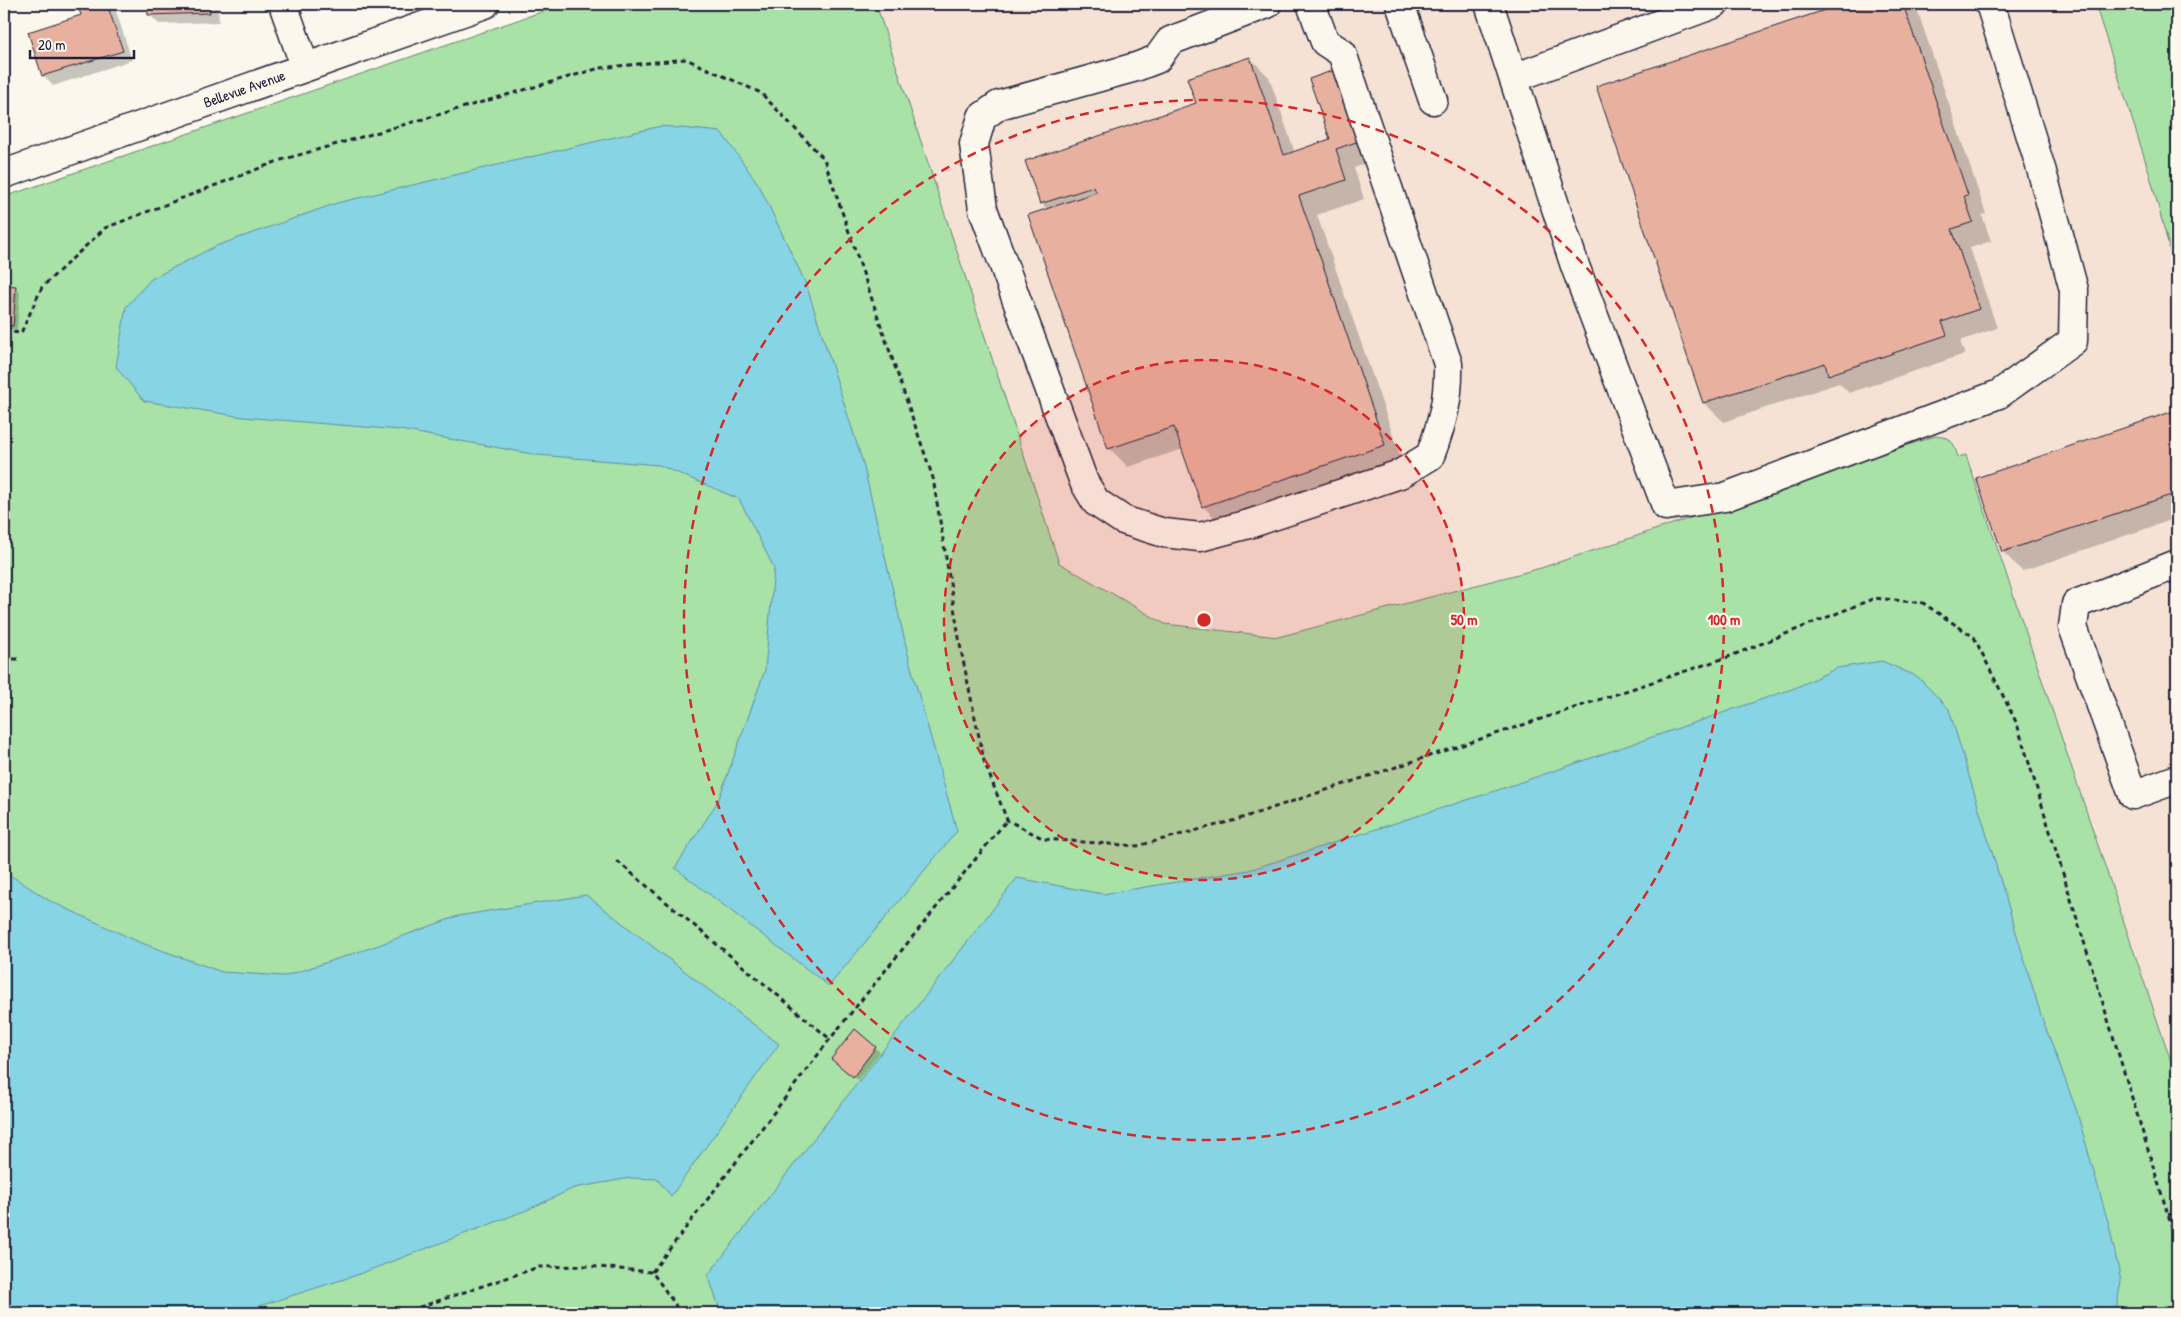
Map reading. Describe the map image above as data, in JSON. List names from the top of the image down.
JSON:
{
  "streets": {
    "street": ["Bellevue Avenue"]
  },
  "scale_bar": "20 m",
  "rings": ["50 m", "100 m"]
}
